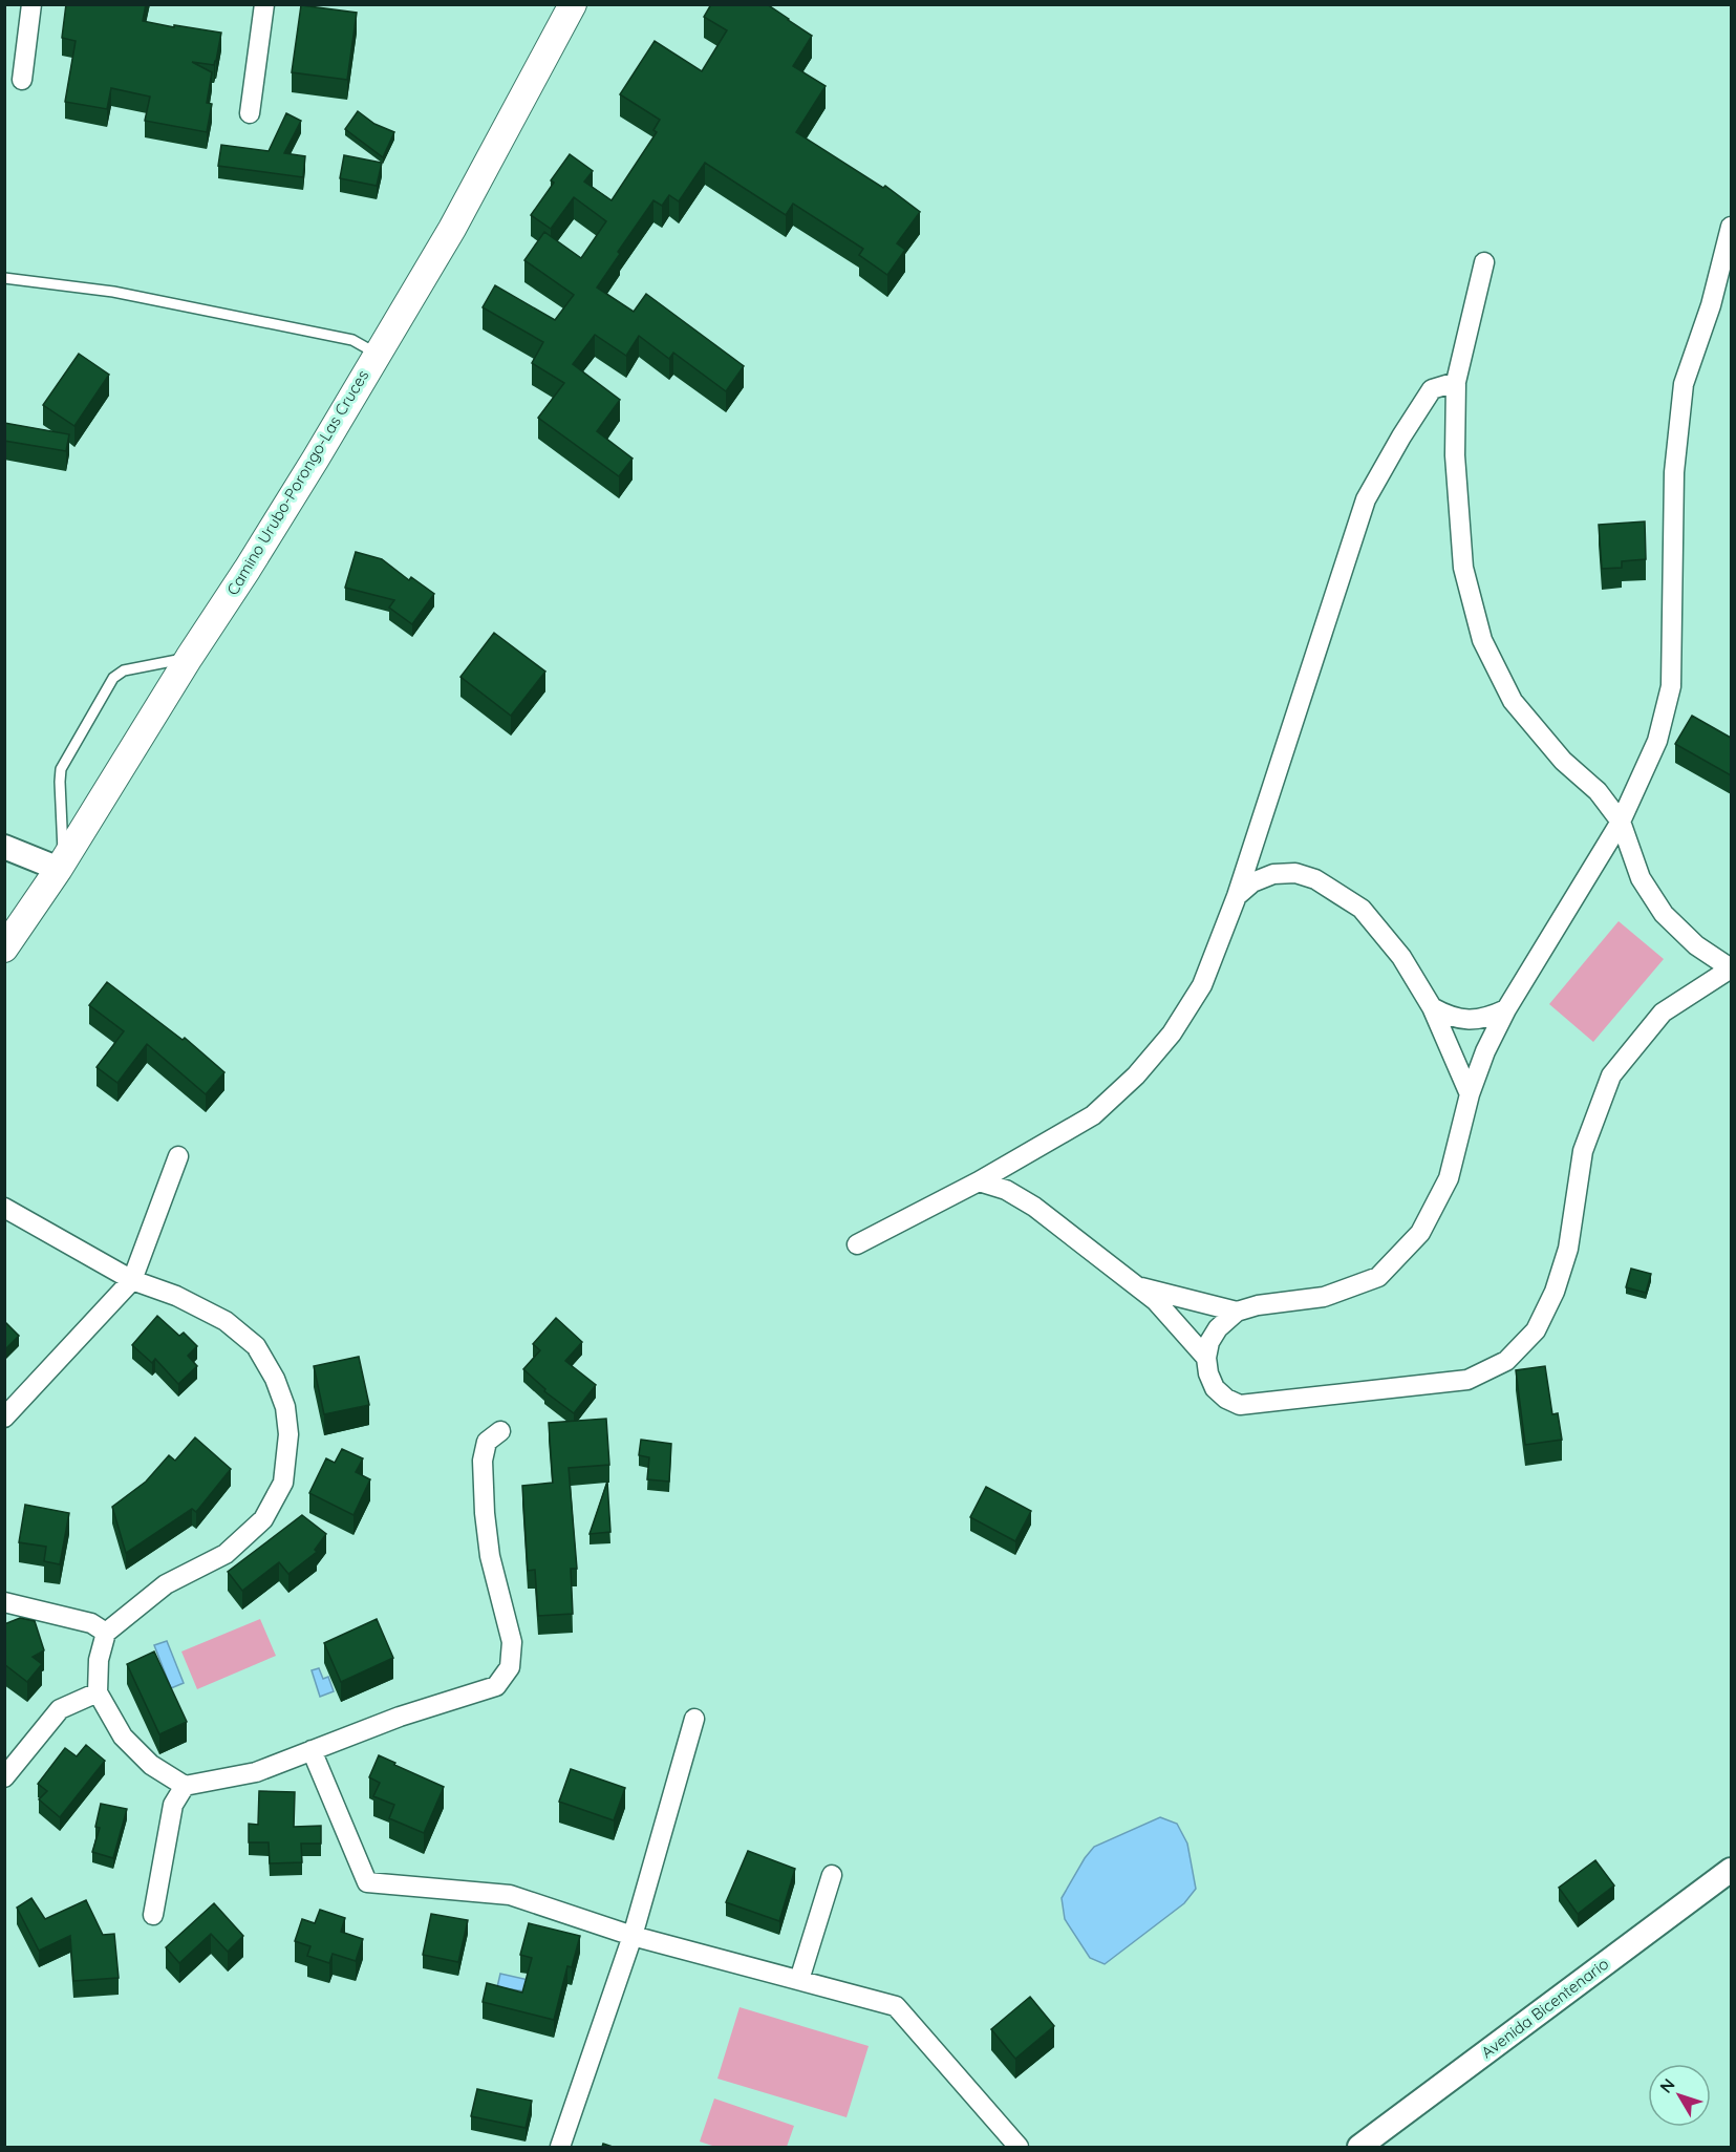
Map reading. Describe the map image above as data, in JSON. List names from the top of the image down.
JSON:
{
  "streets": {
    "main road": ["Camino Urubo-Porongo-Las Cruces"],
    "street": ["Avenida Bicentenario"]
  },
  "north": "top left"
}
